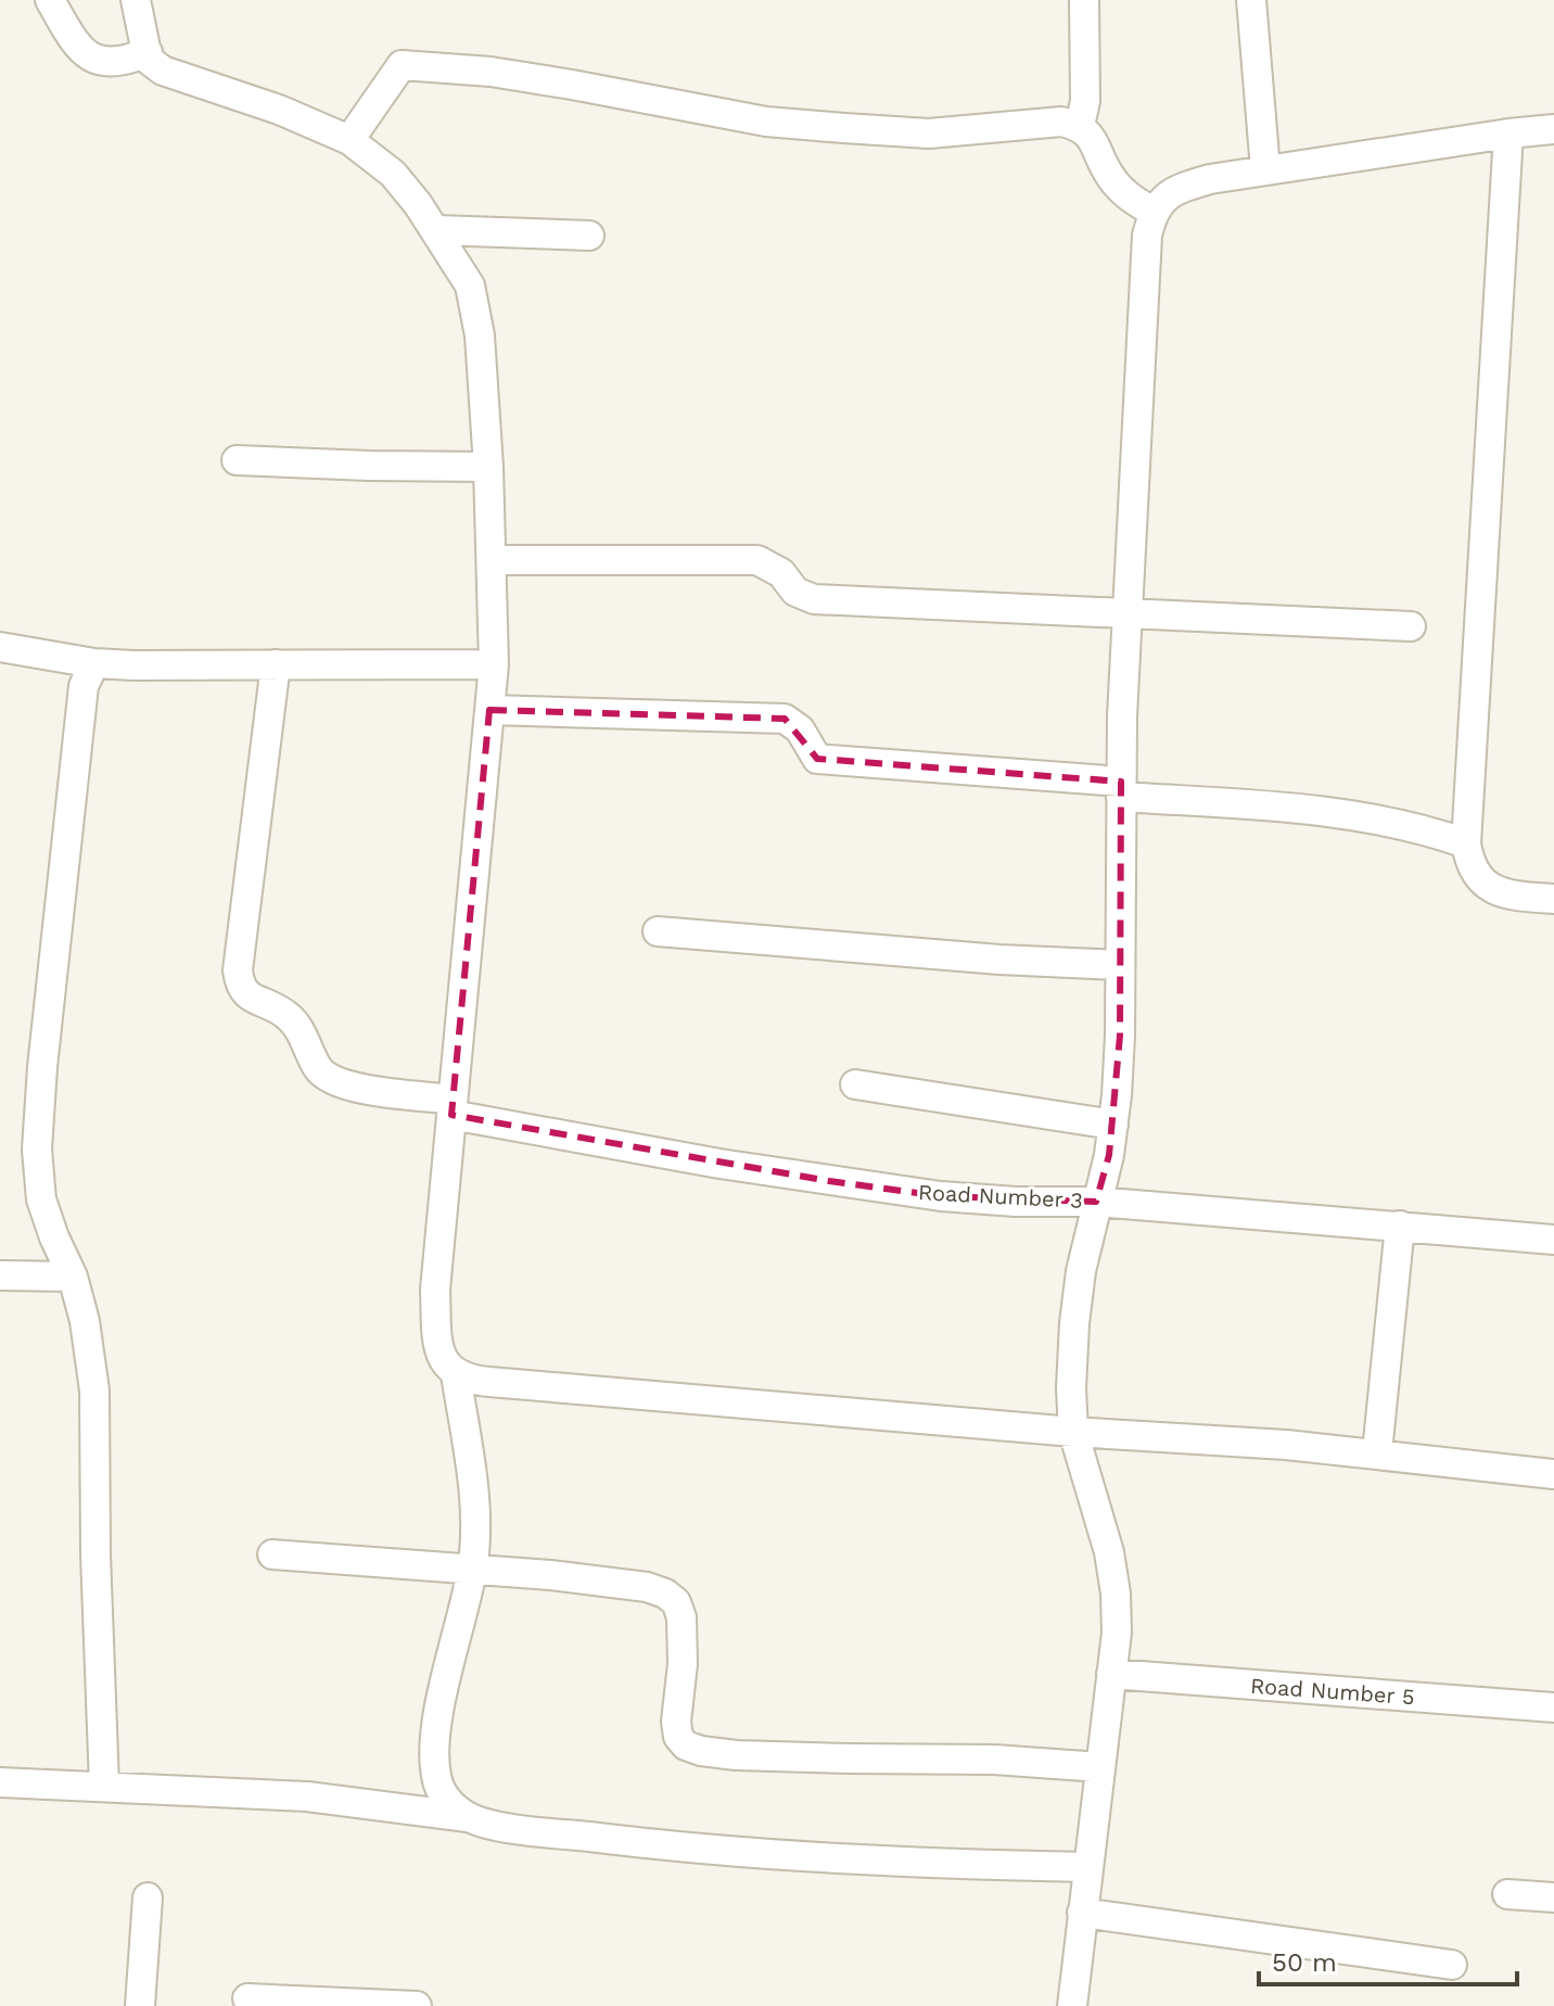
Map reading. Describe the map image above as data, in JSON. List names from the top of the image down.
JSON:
{
  "streets": {
    "street": ["Road Number 3", "Road Number 5"]
  },
  "scale_bar": "50 m"
}
